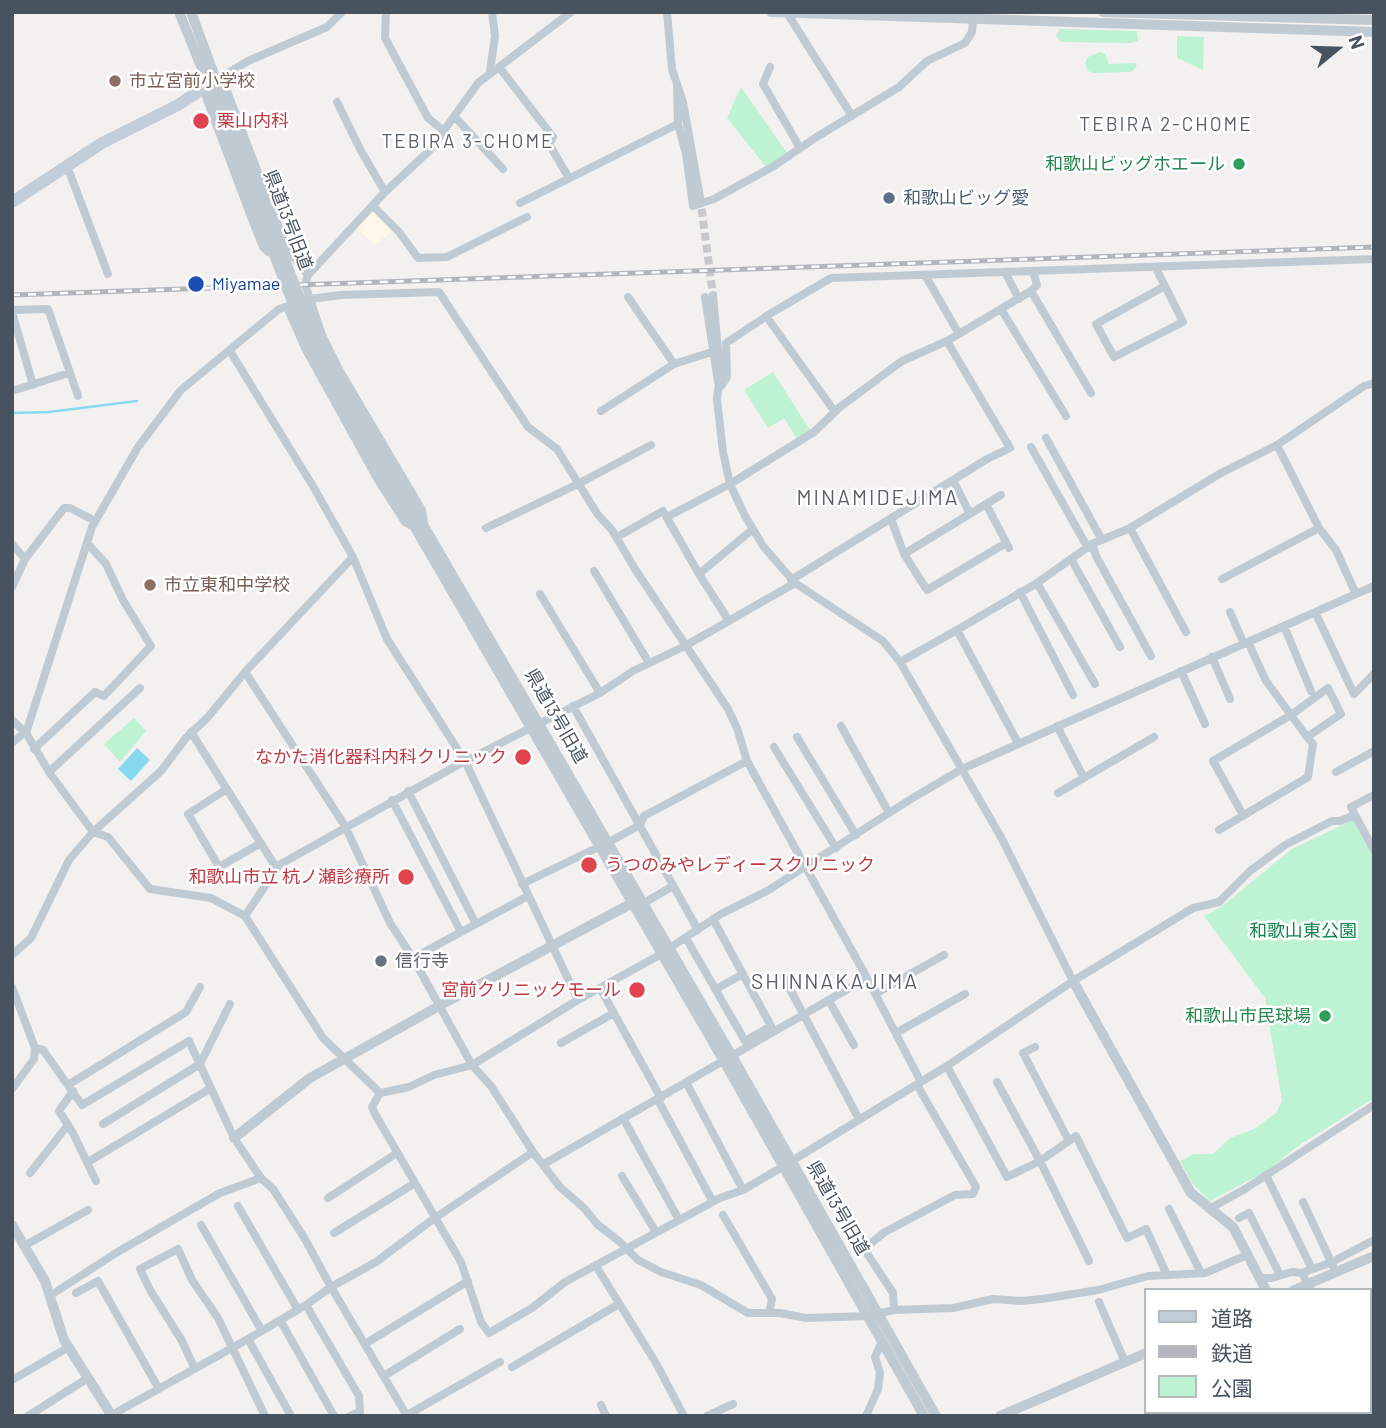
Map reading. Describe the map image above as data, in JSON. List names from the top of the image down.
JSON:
{
  "streets": {
    "street": ["県道13号旧道"]
  },
  "districts": [
    "TEBIRA 2-CHOME",
    "TEBIRA 3-CHOME",
    "MINAMIDEJIMA",
    "SHINNAKAJIMA"
  ],
  "parks": ["和歌山東公園"],
  "places": [
    "市立宮前小学校",
    "栗山内科",
    "和歌山ビッグホエール",
    "和歌山ビッグ愛",
    "Miyamae",
    "市立東和中学校",
    "なかた消化器科内科クリニック",
    "うつのみやレディースクリニック",
    "和歌山市立 杭ノ瀬診療所",
    "信行寺",
    "宮前クリニックモール",
    "和歌山市民球場"
  ],
  "legend": ["道路", "鉄道", "公園"],
  "north": "right"
}
